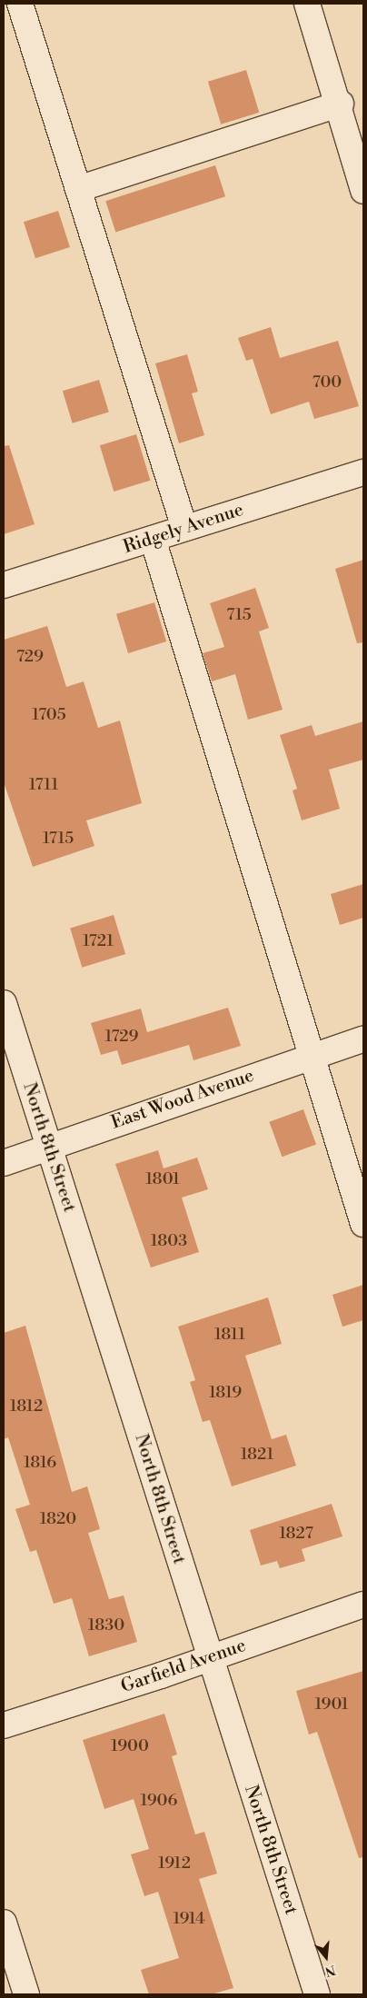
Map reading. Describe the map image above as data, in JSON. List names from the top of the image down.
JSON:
{
  "streets": {
    "street": [
      "Ridgely Avenue",
      "East Wood Avenue",
      "North 8th Street",
      "Garfield Avenue"
    ]
  },
  "crossings": [
    ["East Wood Avenue", "North 8th Street"],
    ["North 8th Street", "Garfield Avenue"]
  ],
  "house_numbers": [
    "700",
    "715",
    "729",
    "1705",
    "1711",
    "1715",
    "1721",
    "1729",
    "1801",
    "1803",
    "1811",
    "1819",
    "1812",
    "1821",
    "1816",
    "1820",
    "1827",
    "1830",
    "1901",
    "1900",
    "1906",
    "1912",
    "1914"
  ],
  "north": "bottom"
}
